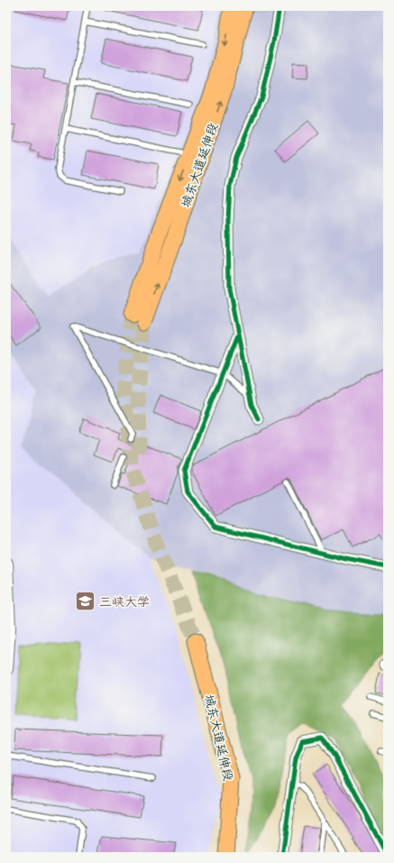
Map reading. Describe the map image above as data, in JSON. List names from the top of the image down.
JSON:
{
  "streets": {
    "main road": ["城东大道延伸段"]
  },
  "places": {
    "school or university": ["三峡大学"]
  }
}
